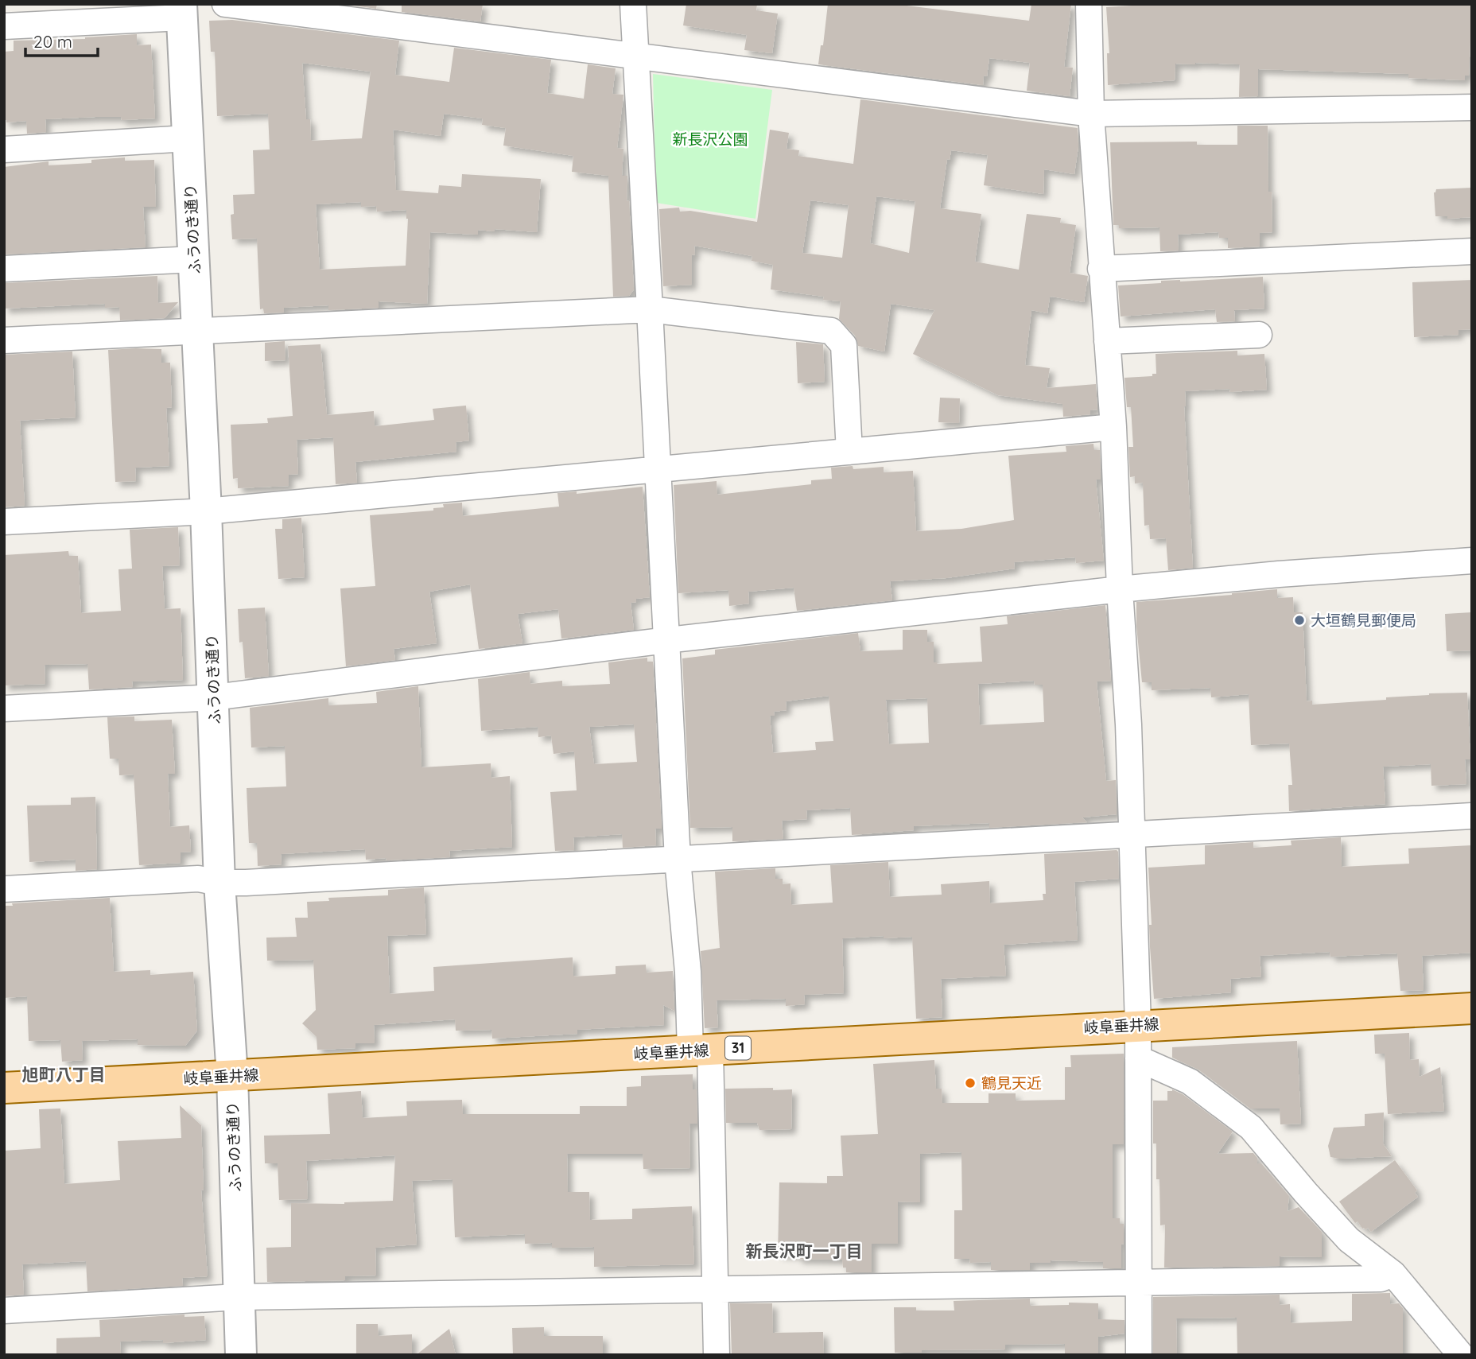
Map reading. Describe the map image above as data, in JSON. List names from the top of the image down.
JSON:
{
  "streets": {
    "main road": ["岐阜垂井線", "31"],
    "street": ["ふうのき通り"]
  },
  "crossings": [
    ["ふうのき通り", "岐阜垂井線"]
  ],
  "districts": ["旭町八丁目", "新長沢町一丁目"],
  "parks": ["新長沢公園"],
  "places": ["大垣鶴見郵便局", "鶴見天近"],
  "scale_bar": "20 m"
}
